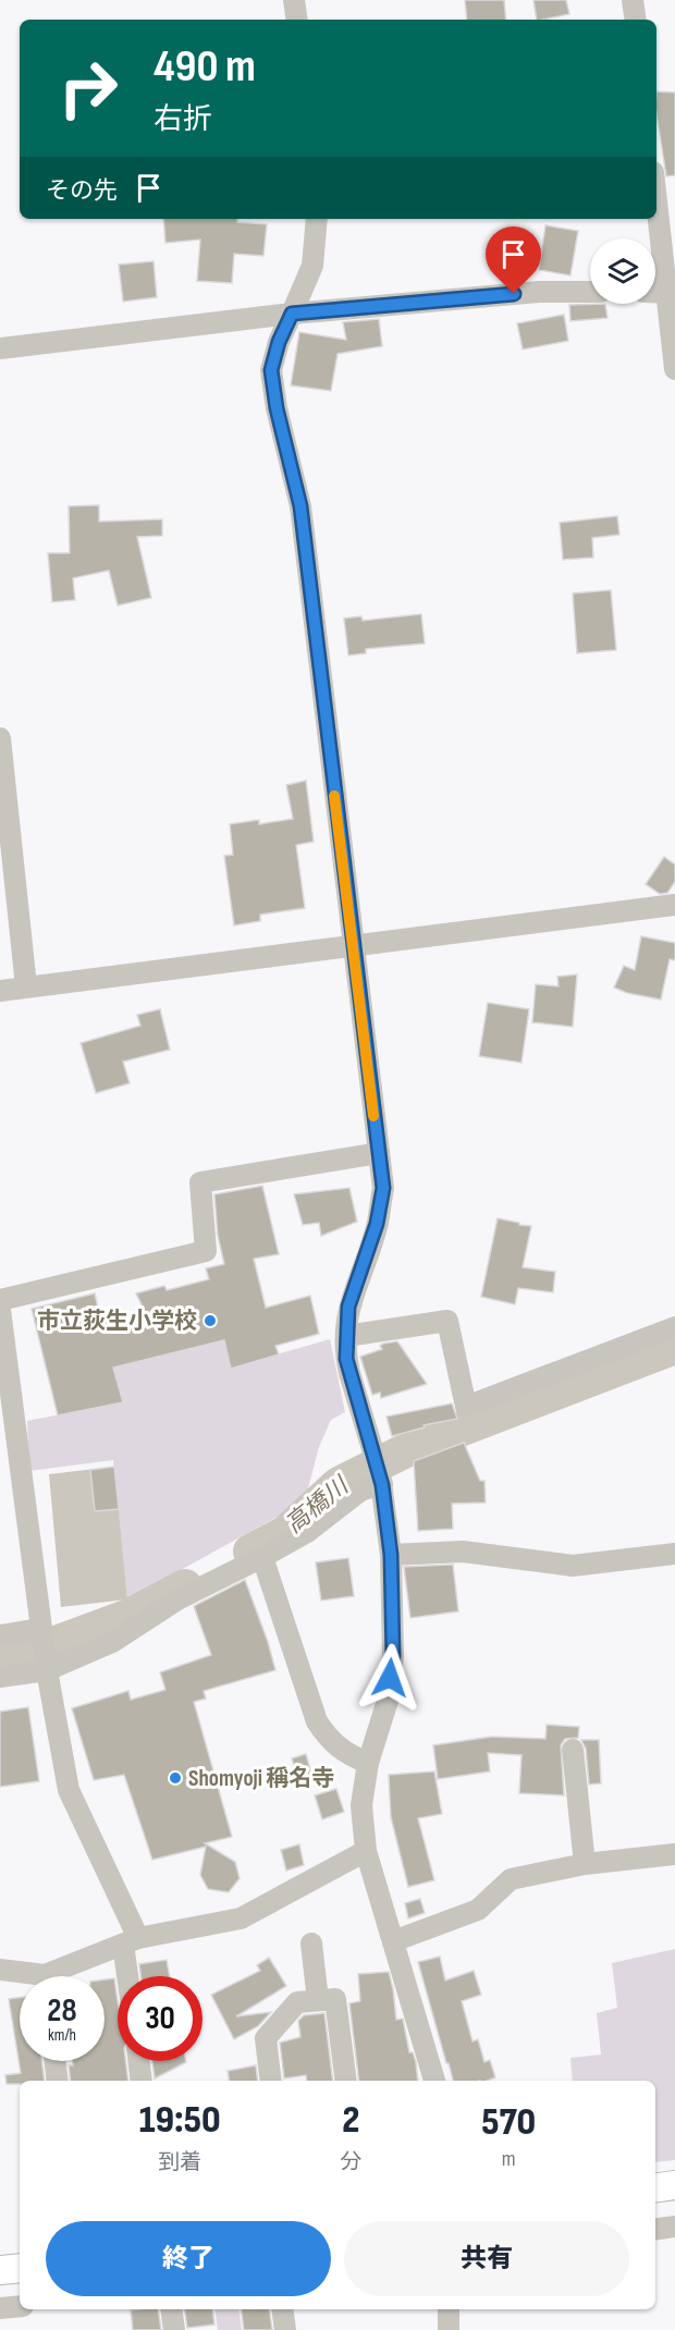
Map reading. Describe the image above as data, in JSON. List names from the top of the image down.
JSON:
{
  "water": ["高橋川"],
  "places": ["市立荻生小学校", "Shomyoji 稱名寺"],
  "page": {
    "turn": ["490 m", "右折"],
    "then": "その先",
    "speed": "28 km/h",
    "limit": "30",
    "eta": [
      "19:50",
      "到着",
      "2",
      "分",
      "570",
      "m"
    ],
    "buttons": ["終了", "共有"]
  }
}
